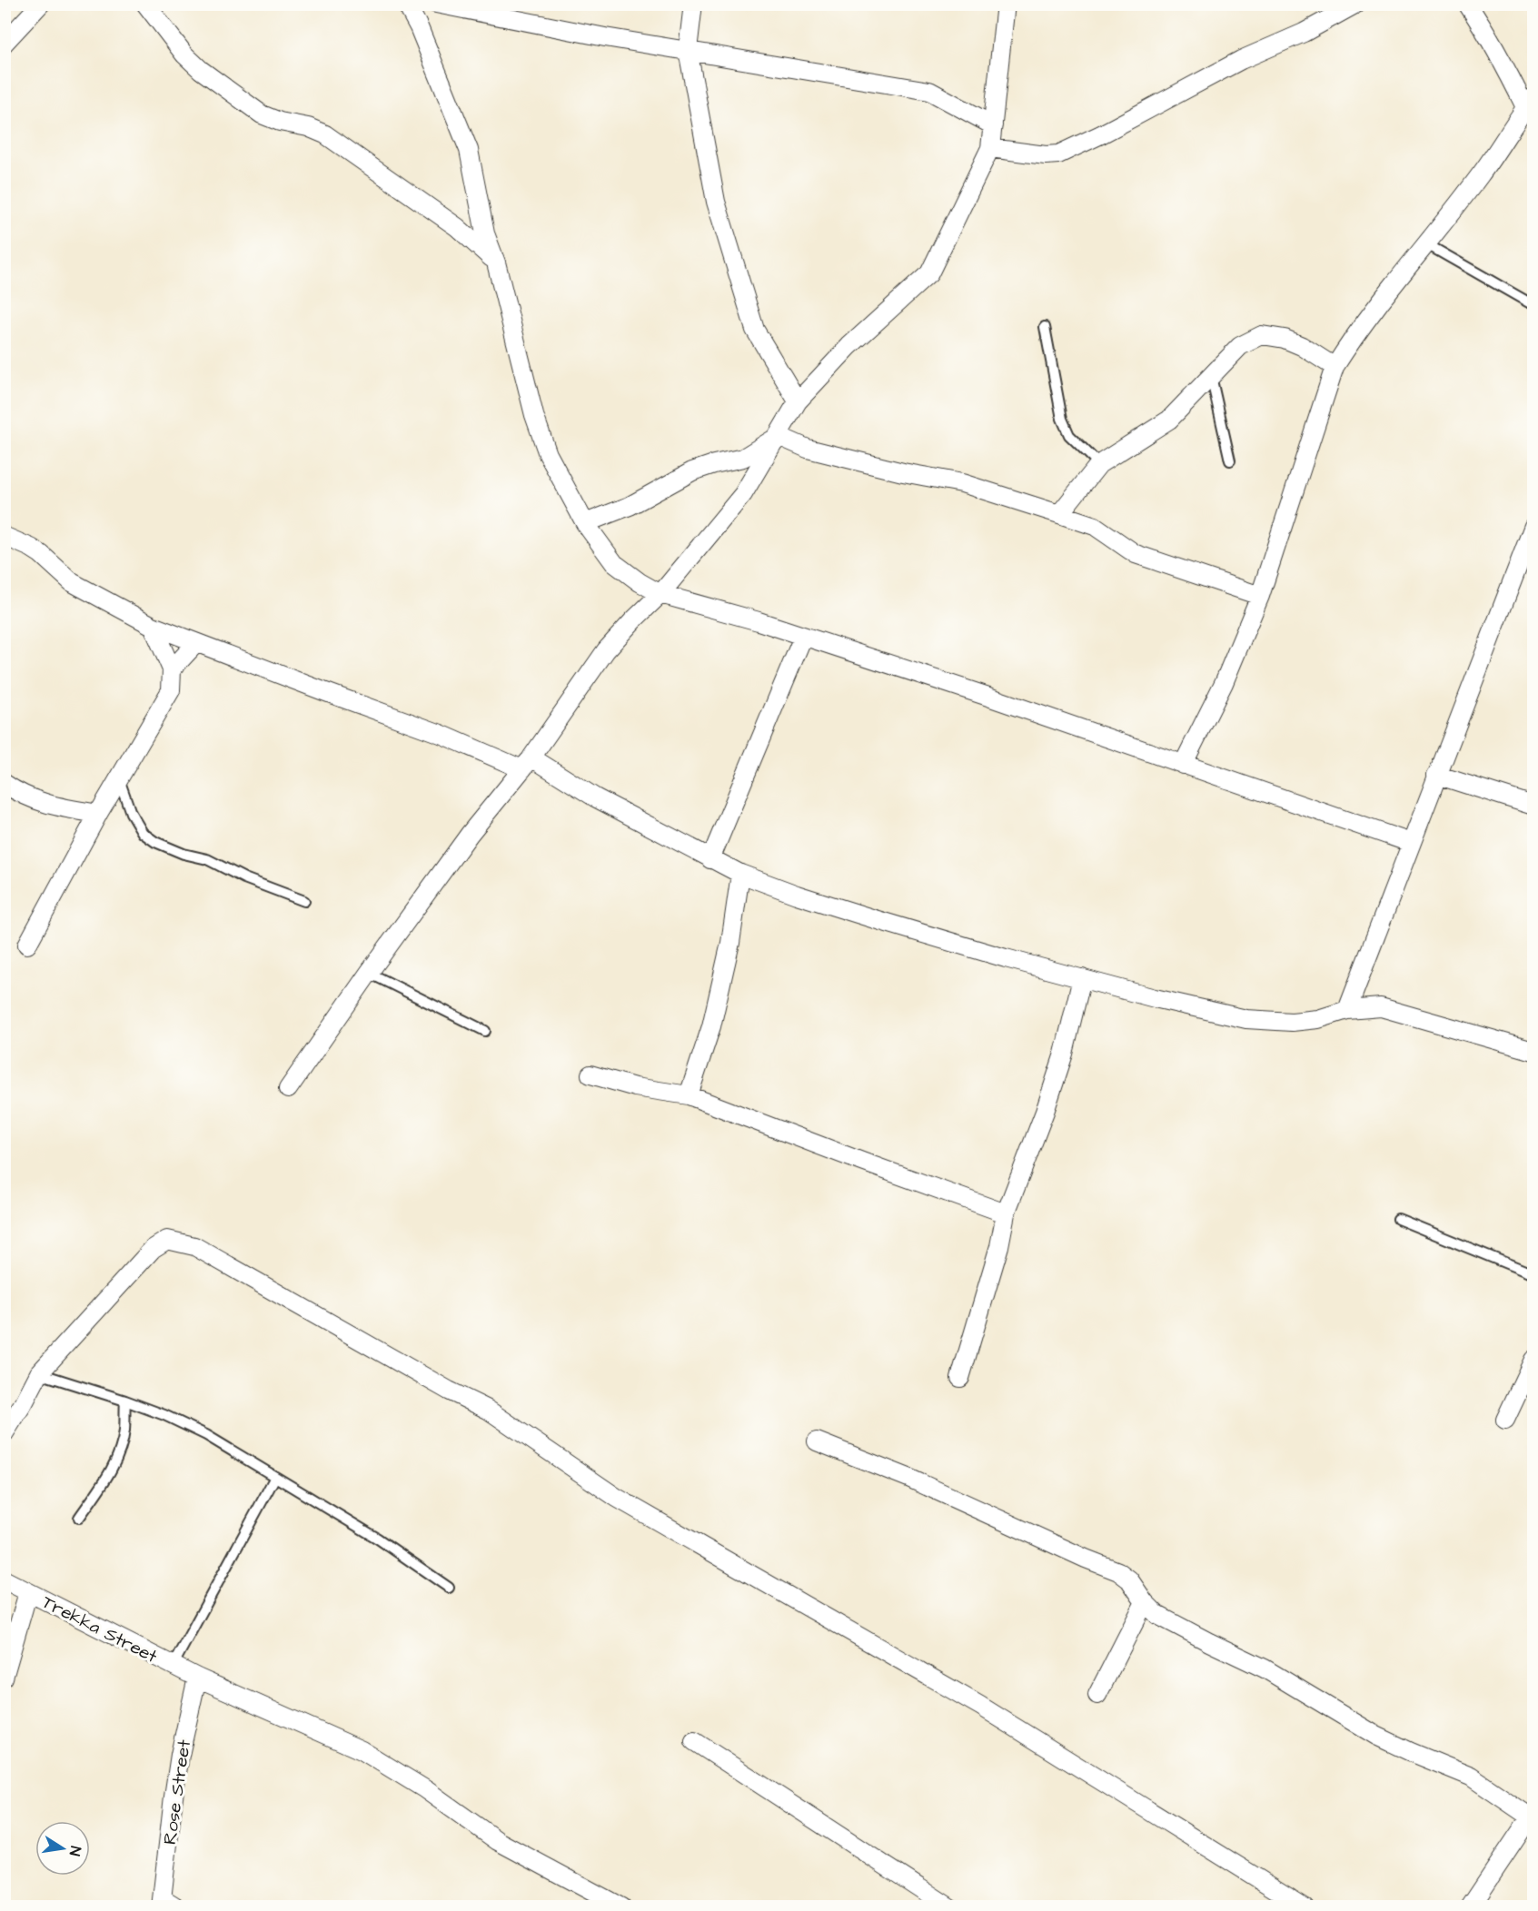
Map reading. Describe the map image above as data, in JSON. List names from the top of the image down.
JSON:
{
  "streets": {
    "street": ["Trekka Street", "Rose Street"]
  },
  "crossings": [
    ["Trekka Street", "Rose Street"]
  ],
  "north": "right"
}
